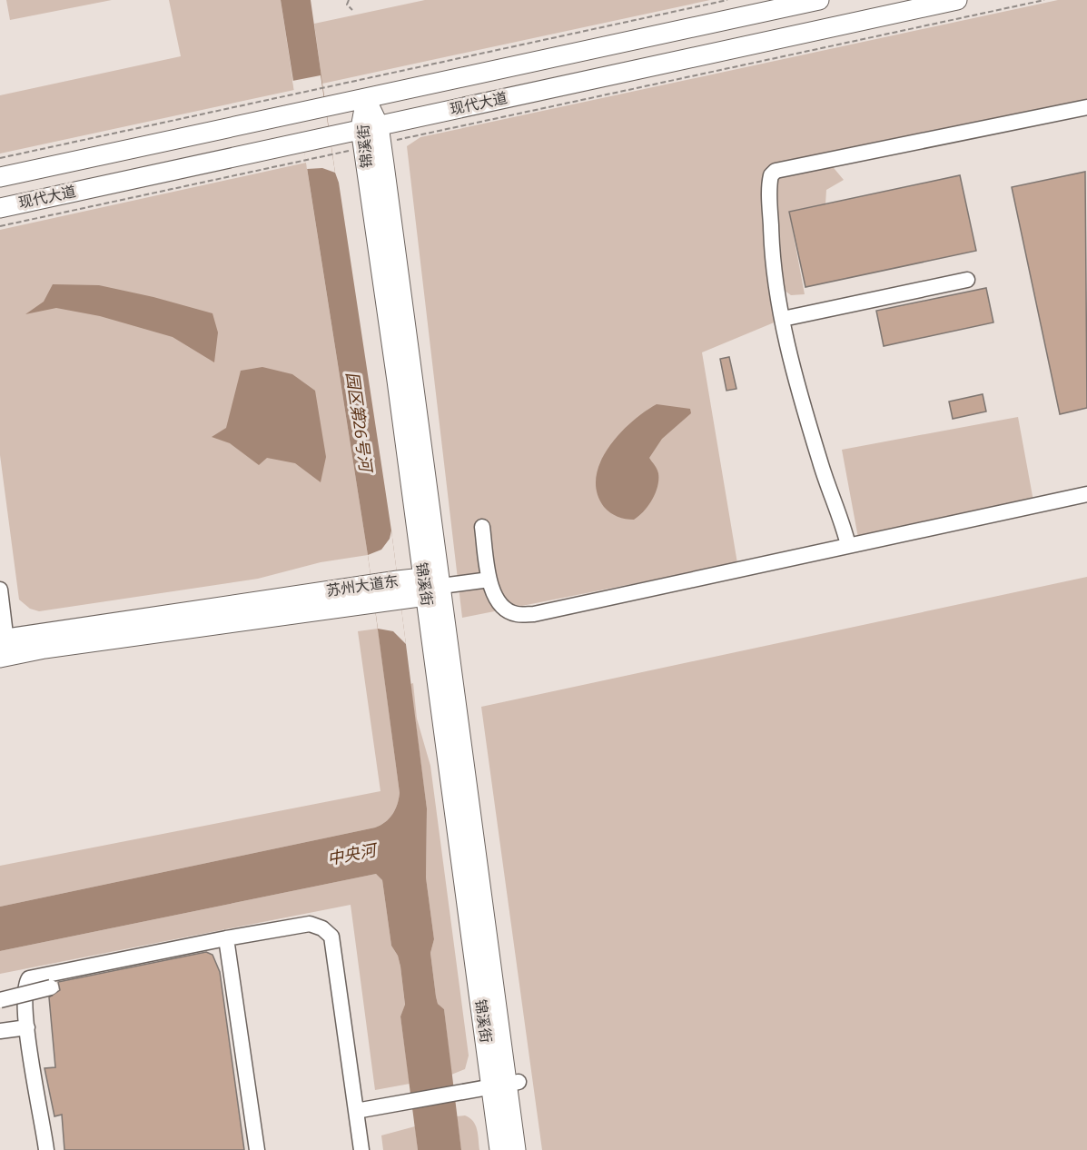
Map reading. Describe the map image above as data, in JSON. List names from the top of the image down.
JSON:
{
  "streets": {
    "main road": ["现代大道", "锦溪街", "苏州大道东"]
  },
  "crossings": [
    ["现代大道", "锦溪街"],
    ["锦溪街", "苏州大道东"]
  ],
  "water": ["园区第26号河", "中央河"]
}
